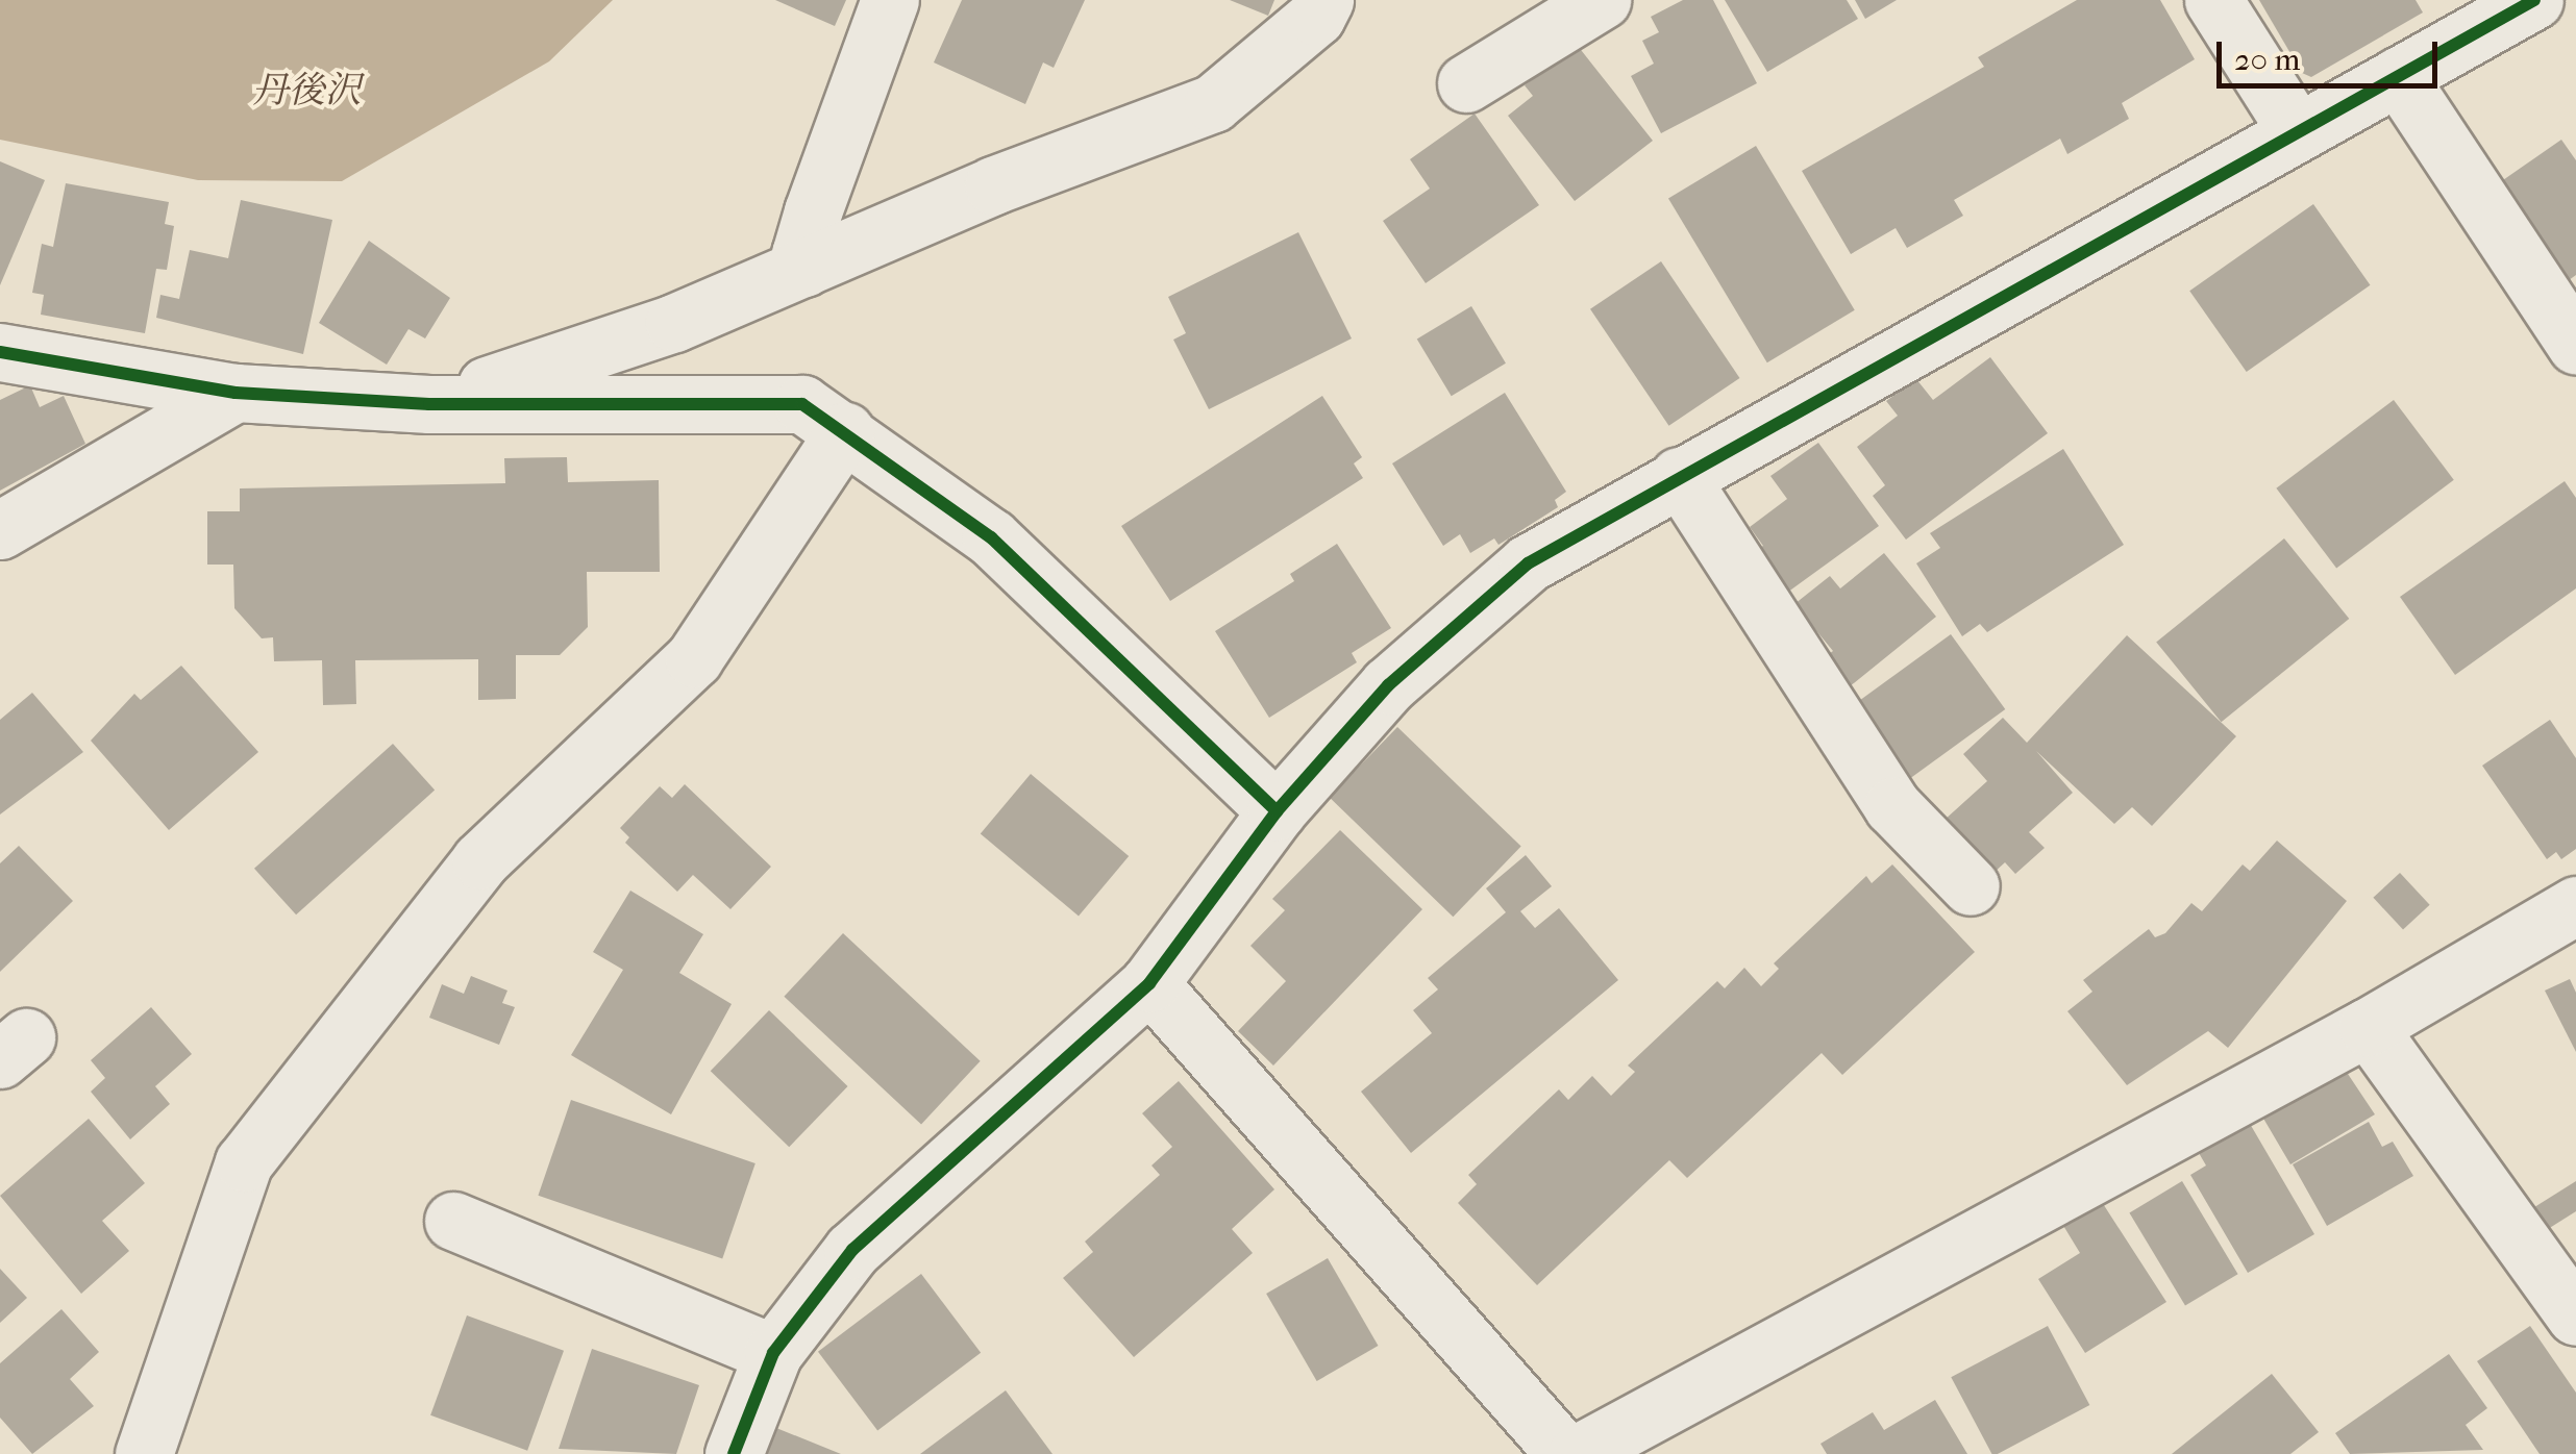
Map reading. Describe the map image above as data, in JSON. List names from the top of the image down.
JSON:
{
  "water": ["丹後沢"],
  "scale_bar": "20 m"
}
